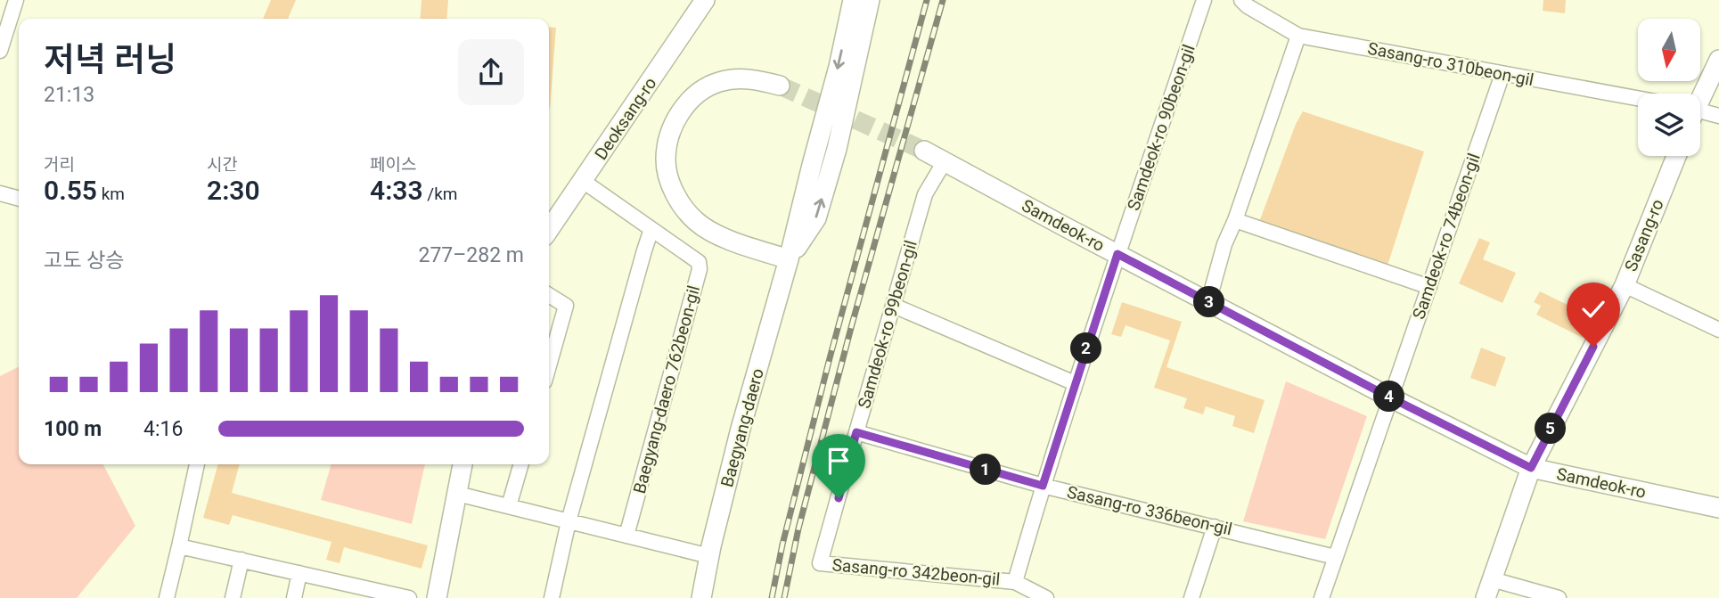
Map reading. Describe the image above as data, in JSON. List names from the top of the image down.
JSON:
{
  "streets": {
    "main road": [
      "Deoksang-ro",
      "Samdeok-ro",
      "Sasang-ro",
      "Baegyang-daero"
    ],
    "street": [
      "Sasang-ro 310beon-gil",
      "Samdeok-ro 90beon-gil",
      "Samdeok-ro 74beon-gil",
      "Samdeok-ro 99beon-gil",
      "Baegyang-daero 762beon-gil",
      "Sasang-ro 336beon-gil",
      "Sasang-ro 342beon-gil"
    ]
  },
  "crossings": [
    ["Sasang-ro 310beon-gil", "Samdeok-ro 74beon-gil"],
    ["Deoksang-ro", "Baegyang-daero 762beon-gil"],
    ["Samdeok-ro 90beon-gil", "Samdeok-ro"],
    ["Samdeok-ro 90beon-gil", "Sasang-ro 336beon-gil"],
    ["Samdeok-ro 90beon-gil", "Sasang-ro 342beon-gil"],
    ["Samdeok-ro", "Sasang-ro"],
    ["Samdeok-ro", "Samdeok-ro 74beon-gil"],
    ["Samdeok-ro", "Samdeok-ro 99beon-gil"],
    ["Samdeok-ro 74beon-gil", "Sasang-ro 336beon-gil"],
    ["Samdeok-ro 99beon-gil", "Sasang-ro 336beon-gil"],
    ["Samdeok-ro 99beon-gil", "Sasang-ro 342beon-gil"]
  ],
  "north": "bottom",
  "page": {
    "heading": ["저녁 러닝", "21:13"],
    "stats": [
      ["거리", "0.55 km"],
      ["시간", "2:30"],
      ["페이스", "4:33 /km"]
    ],
    "chart": ["고도 상승", "277–282 m"],
    "pins": [
      "3",
      "2",
      "4",
      "5",
      "1"
    ],
    "list": [
      {
        "name": "100 m",
        "note": "4:16"
      }
    ]
  }
}
